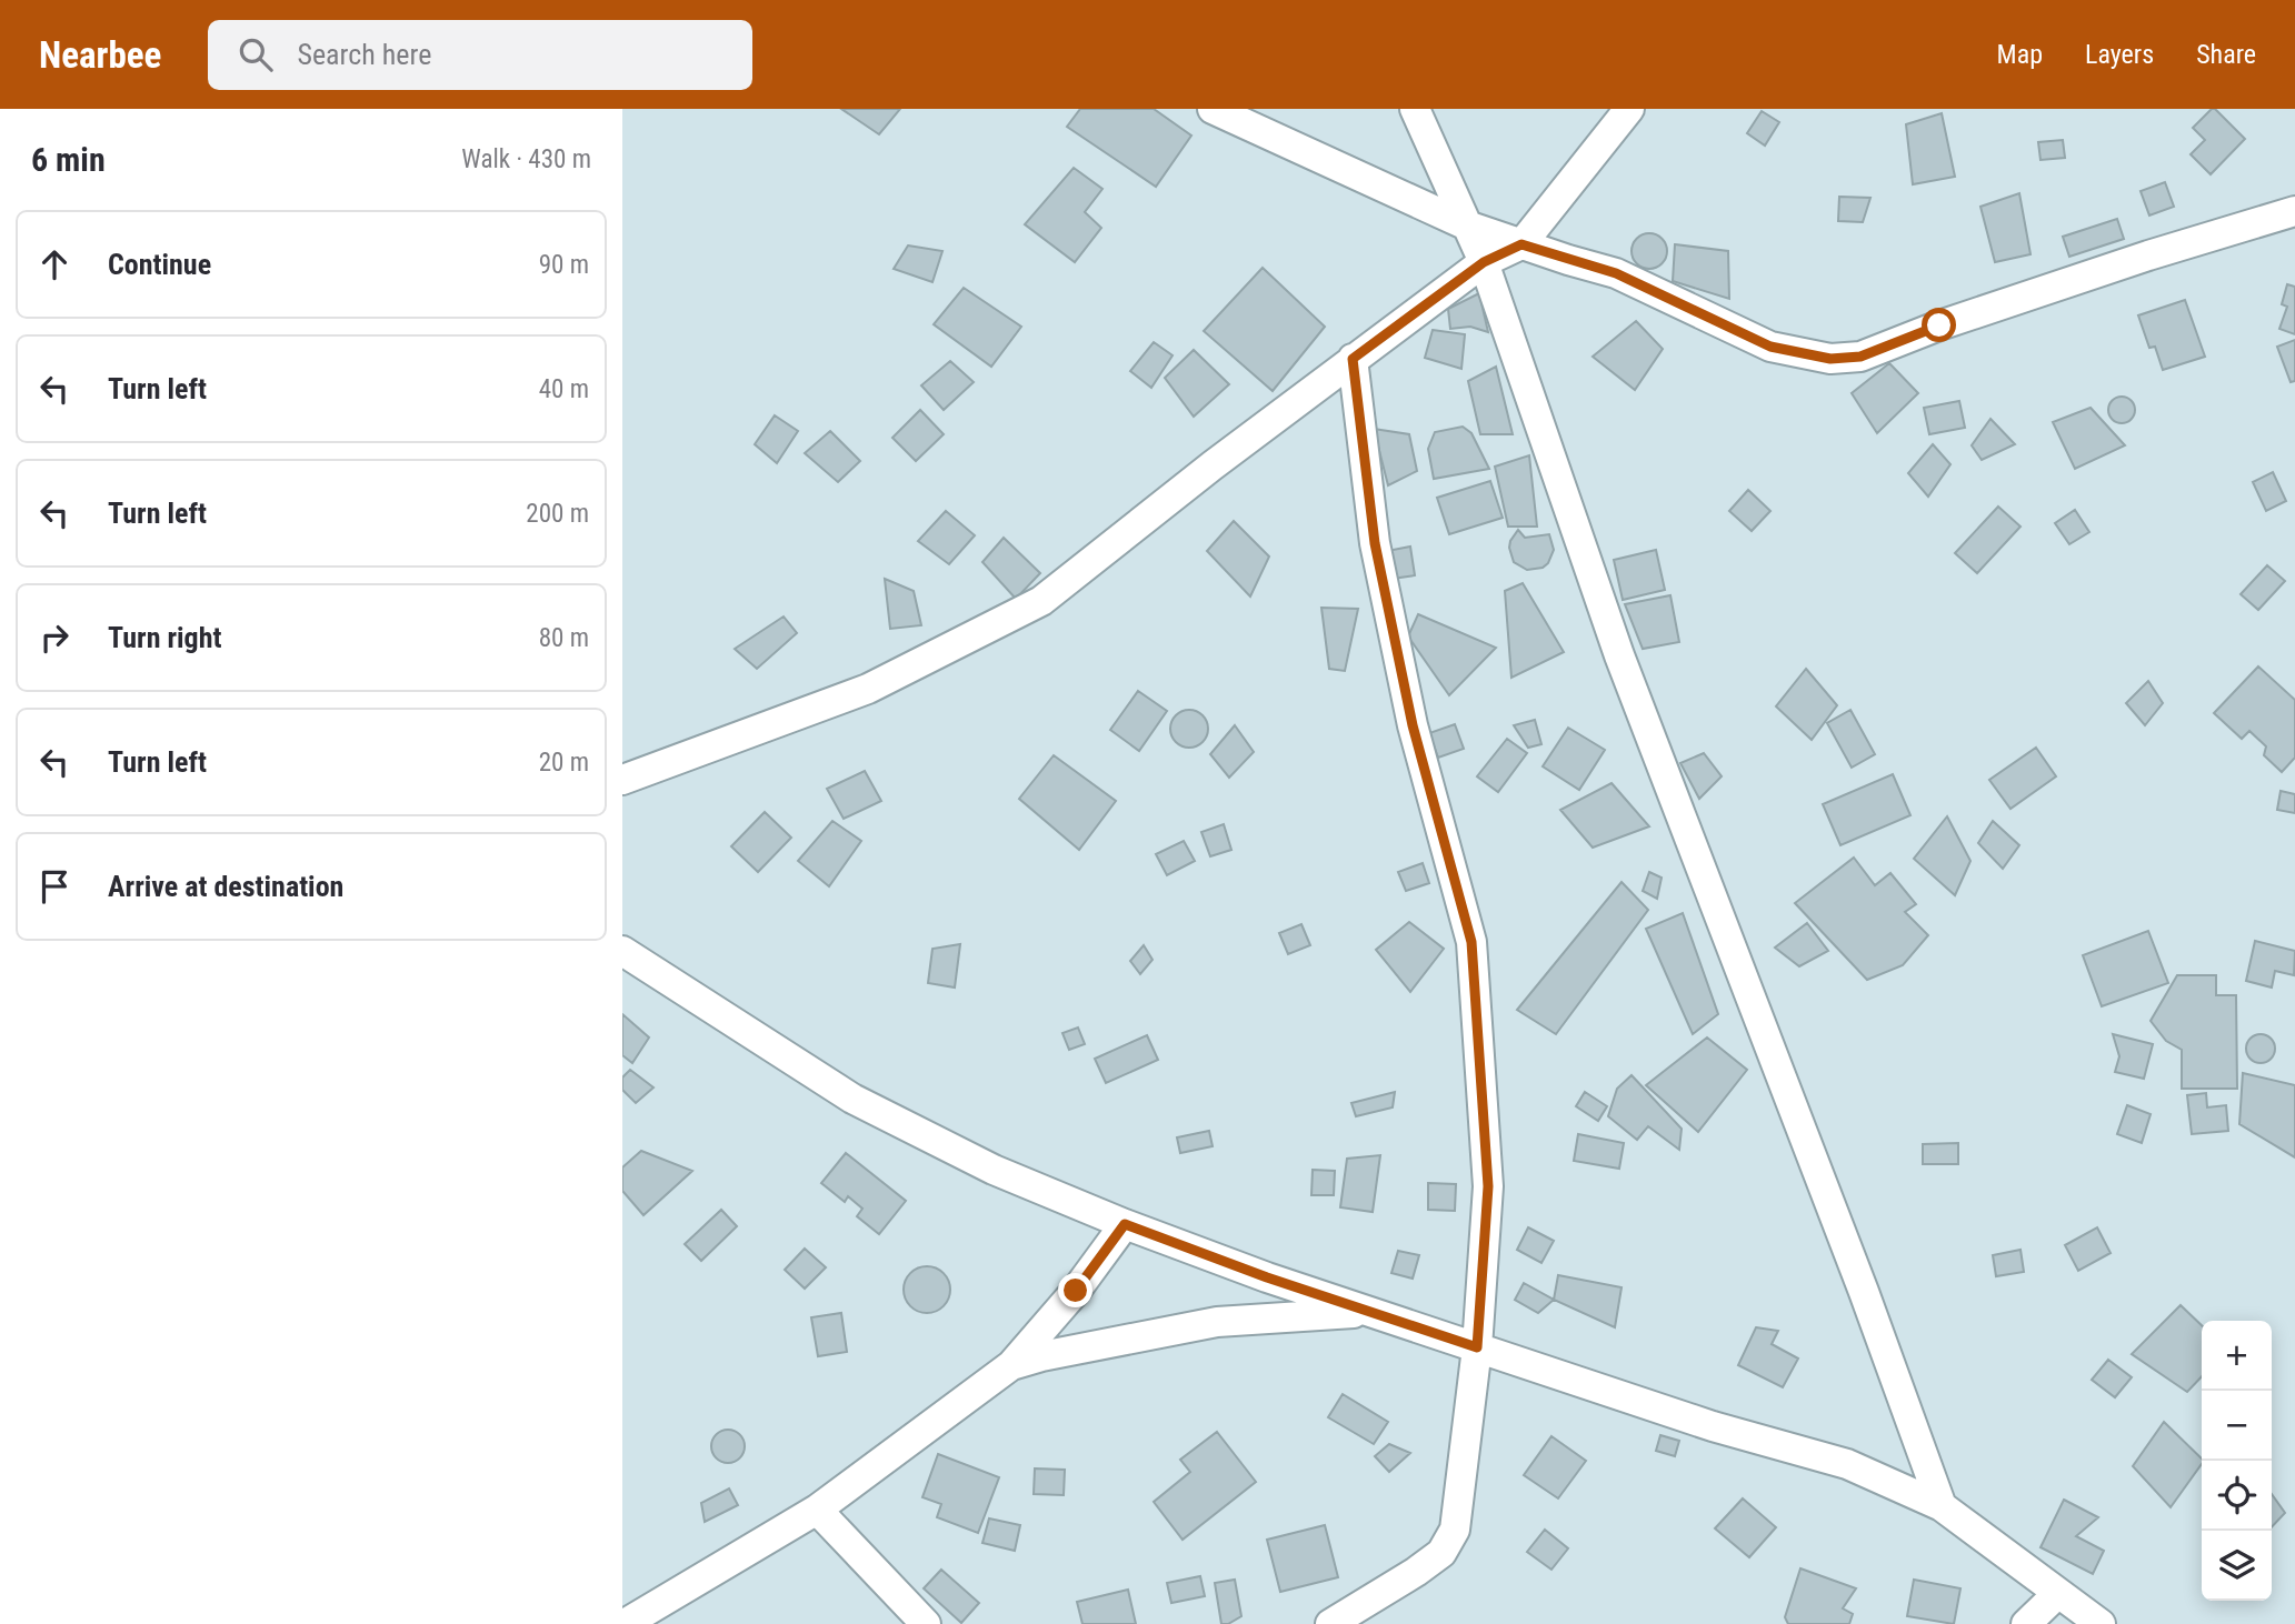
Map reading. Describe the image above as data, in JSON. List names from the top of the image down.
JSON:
{
  "page": {
    "header": "Nearbee",
    "search": "Search here",
    "nav": ["Map", "Layers", "Share"],
    "heading": ["6 min", "Walk · 430 m"],
    "list": [
      ["Continue", "90 m"],
      ["Turn left", "40 m"],
      ["Turn left", "200 m"],
      ["Turn right", "80 m"],
      ["Turn left", "20 m"],
      "Arrive at destination"
    ],
    "map_buttons": ["+", "−"]
  }
}
